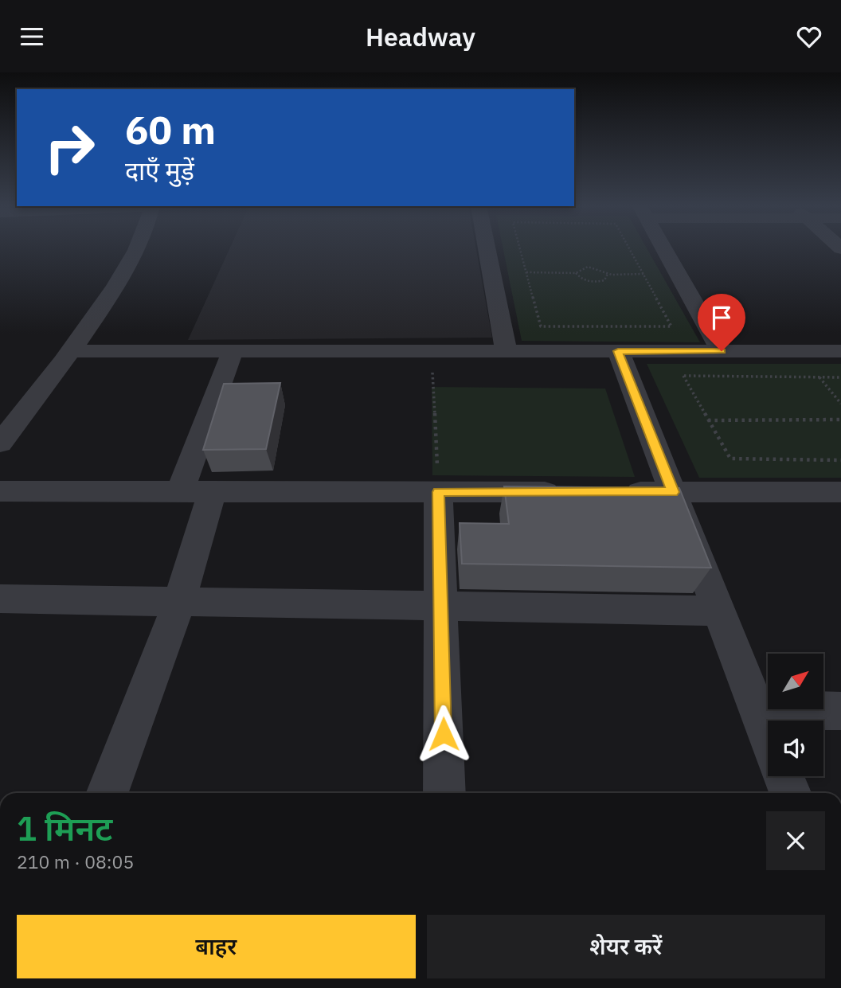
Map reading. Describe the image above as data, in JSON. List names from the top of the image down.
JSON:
{
  "north": "top right",
  "page": {
    "header": "Headway",
    "turn": ["60 m", "दाएँ मुड़ें"],
    "heading": ["1 मिनट", "210 m · 08:05"],
    "buttons": ["बाहर", "शेयर करें"]
  }
}
